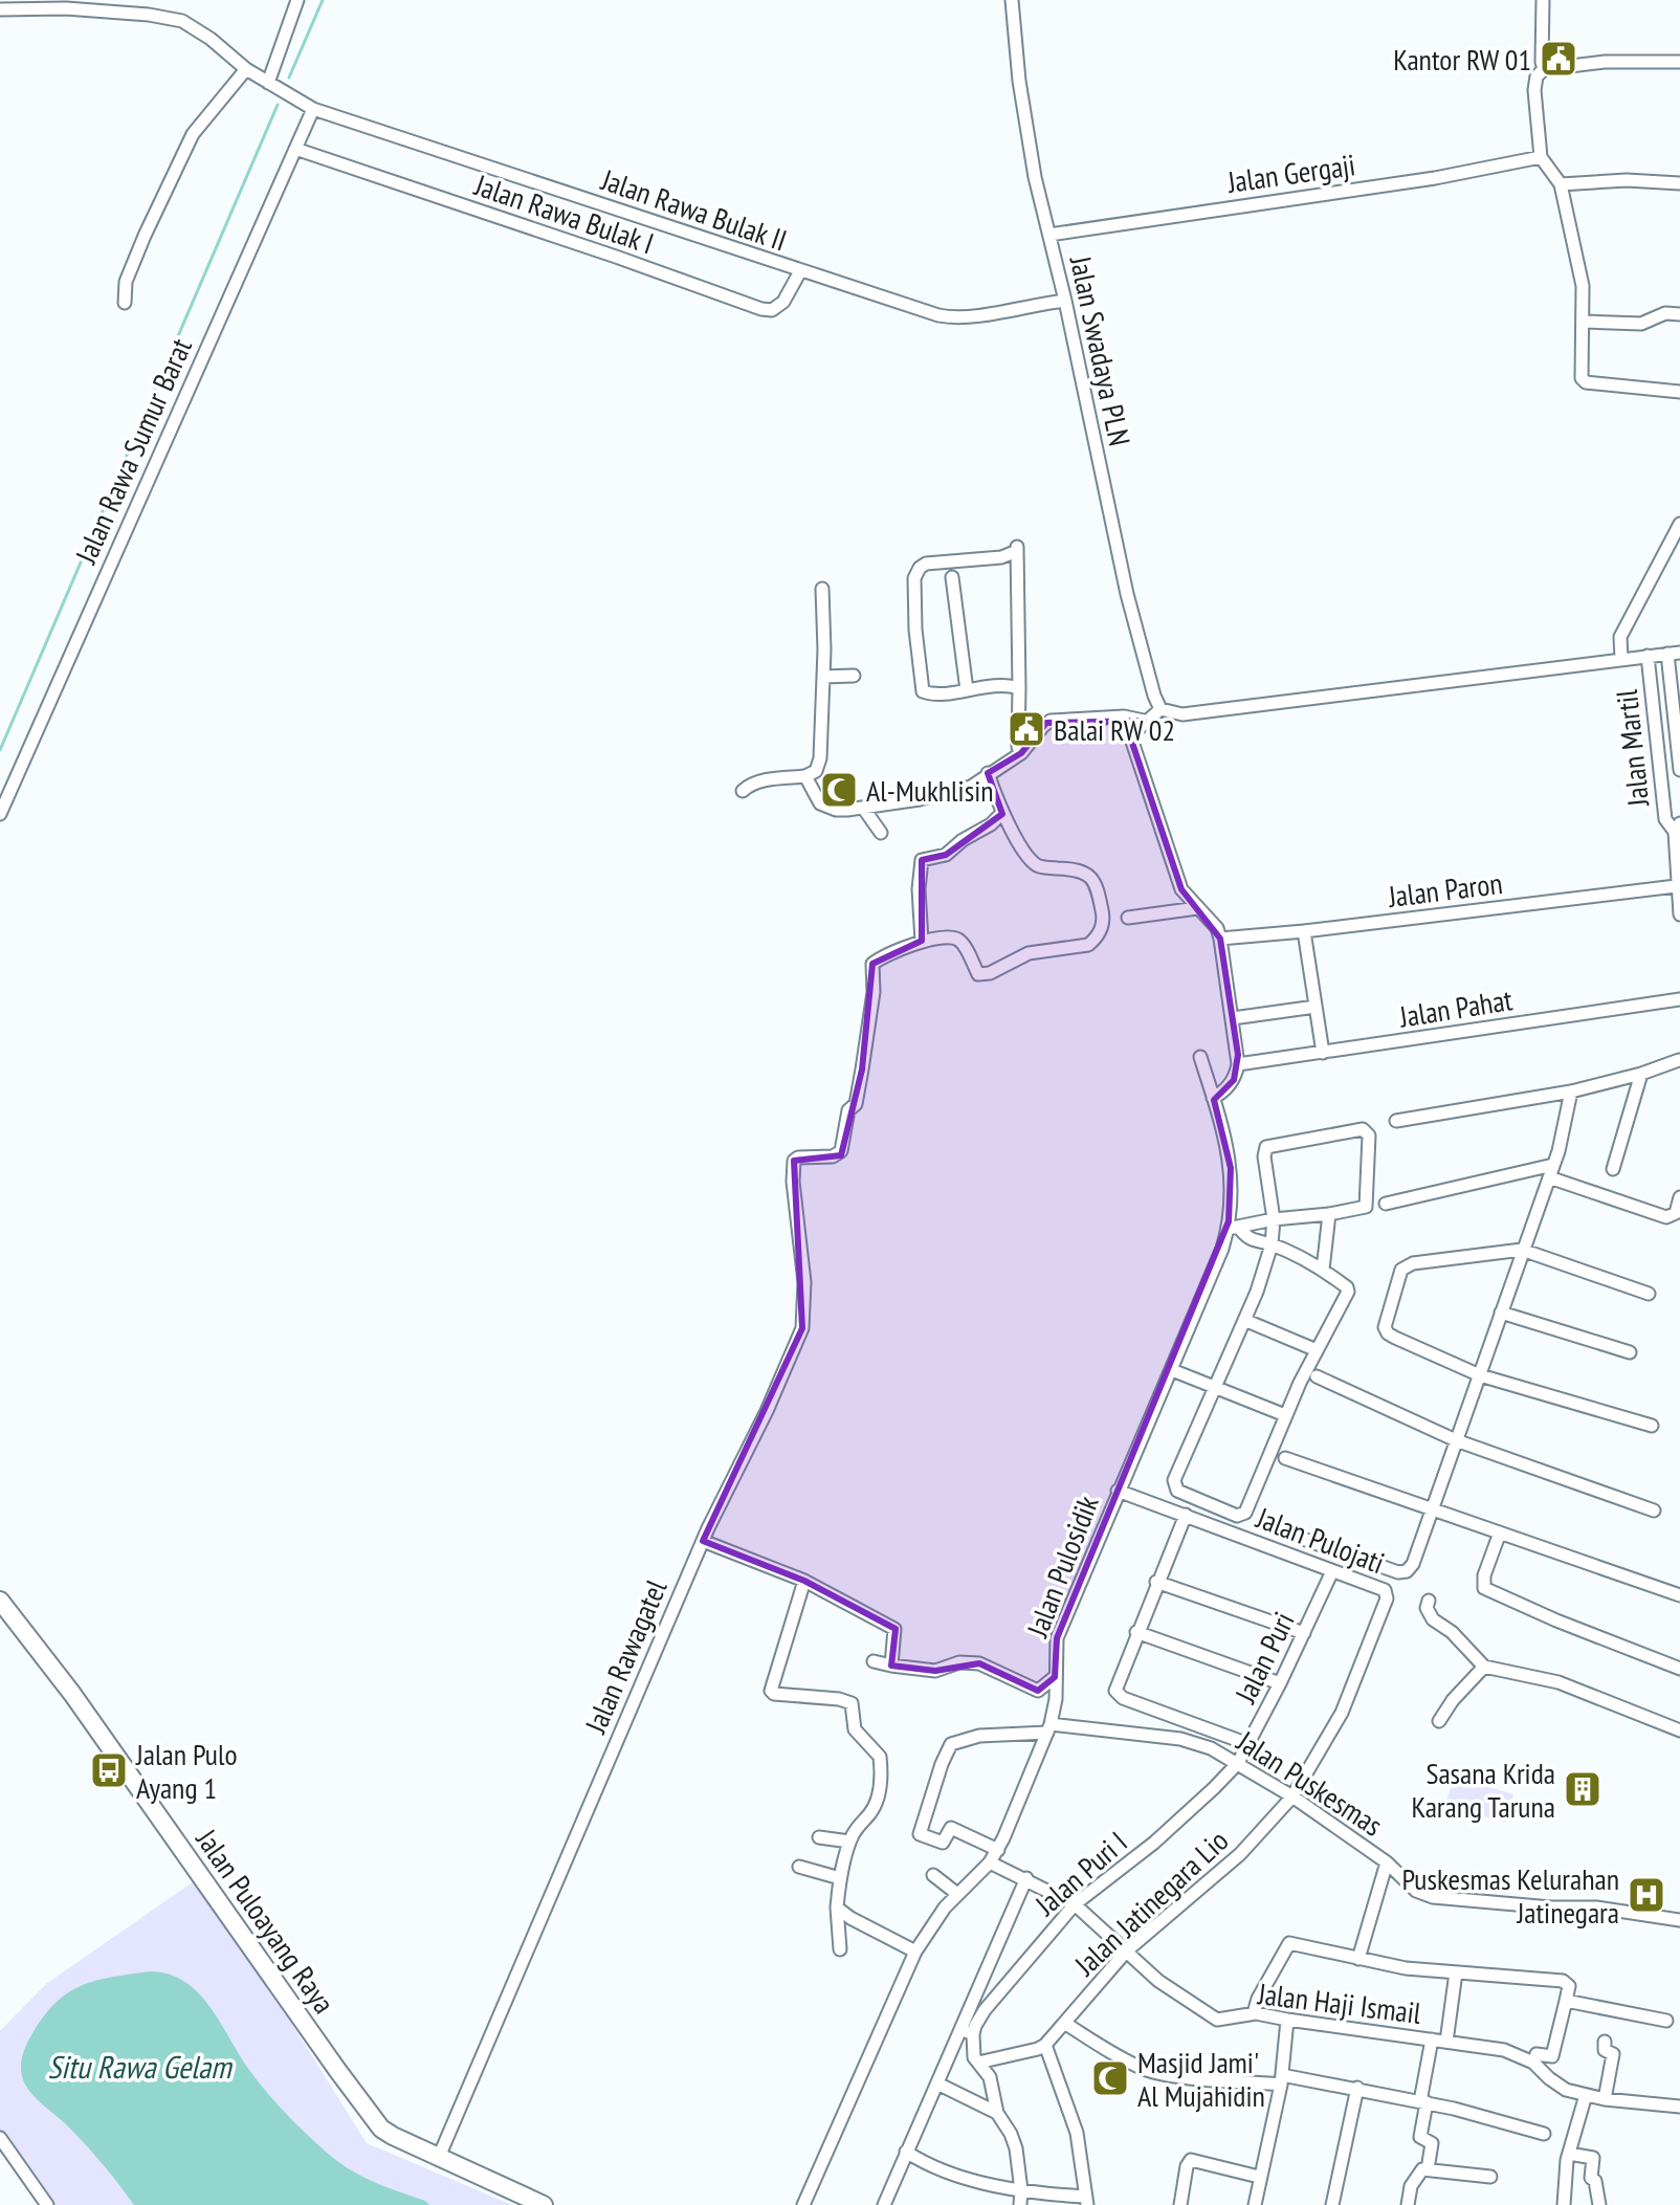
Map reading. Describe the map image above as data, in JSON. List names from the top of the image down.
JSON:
{
  "streets": {
    "street": [
      "Jalan Gergaji",
      "Jalan Rawa Bulak II",
      "Jalan Rawa Bulak I",
      "Jalan Swadaya PLN",
      "Jalan Rawa Sumur Barat",
      "Jalan Martil",
      "Jalan Paron",
      "Jalan Pahat",
      "Jalan Pulojati",
      "Jalan Pulosidik",
      "Jalan Rawagatel",
      "Jalan Puri",
      "Jalan Puskesmas",
      "Jalan Puri I",
      "Jalan Jatinegara Lio",
      "Jalan Puloayang Raya",
      "Jalan Haji Ismail"
    ]
  },
  "crossings": [
    ["Jalan Gergaji", "Jalan Swadaya PLN"],
    ["Jalan Rawa Bulak II", "Jalan Rawa Bulak I"],
    ["Jalan Rawa Bulak II", "Jalan Swadaya PLN"],
    ["Jalan Rawa Bulak II", "Jalan Rawa Sumur Barat"],
    ["Jalan Rawa Bulak I", "Jalan Rawa Sumur Barat"],
    ["Jalan Martil", "Jalan Paron"],
    ["Jalan Pulojati", "Jalan Pulosidik"],
    ["Jalan Pulojati", "Jalan Puri"],
    ["Jalan Pulojati", "Jalan Puskesmas"],
    ["Jalan Pulojati", "Jalan Jatinegara Lio"],
    ["Jalan Pulosidik", "Jalan Puskesmas"],
    ["Jalan Pulosidik", "Jalan Haji Ismail"],
    ["Jalan Rawagatel", "Jalan Puloayang Raya"],
    ["Jalan Puri", "Jalan Puskesmas"],
    ["Jalan Puri", "Jalan Puri I"],
    ["Jalan Puskesmas", "Jalan Puri I"],
    ["Jalan Puskesmas", "Jalan Jatinegara Lio"],
    ["Jalan Puri I", "Jalan Haji Ismail"],
    ["Jalan Jatinegara Lio", "Jalan Haji Ismail"]
  ],
  "water": ["Situ Rawa Gelam"],
  "places": {
    "public building": ["Kantor RW 01", "Balai RW 02"],
    "mosque": ["Al-Mukhlisin", "Masjid Jami' Al Mujahidin"],
    "bus stop": ["Jalan Pulo Ayang 1"],
    "building": ["Sasana Krida Karang Taruna"],
    "hospital": ["Puskesmas Kelurahan Jatinegara"]
  }
}
